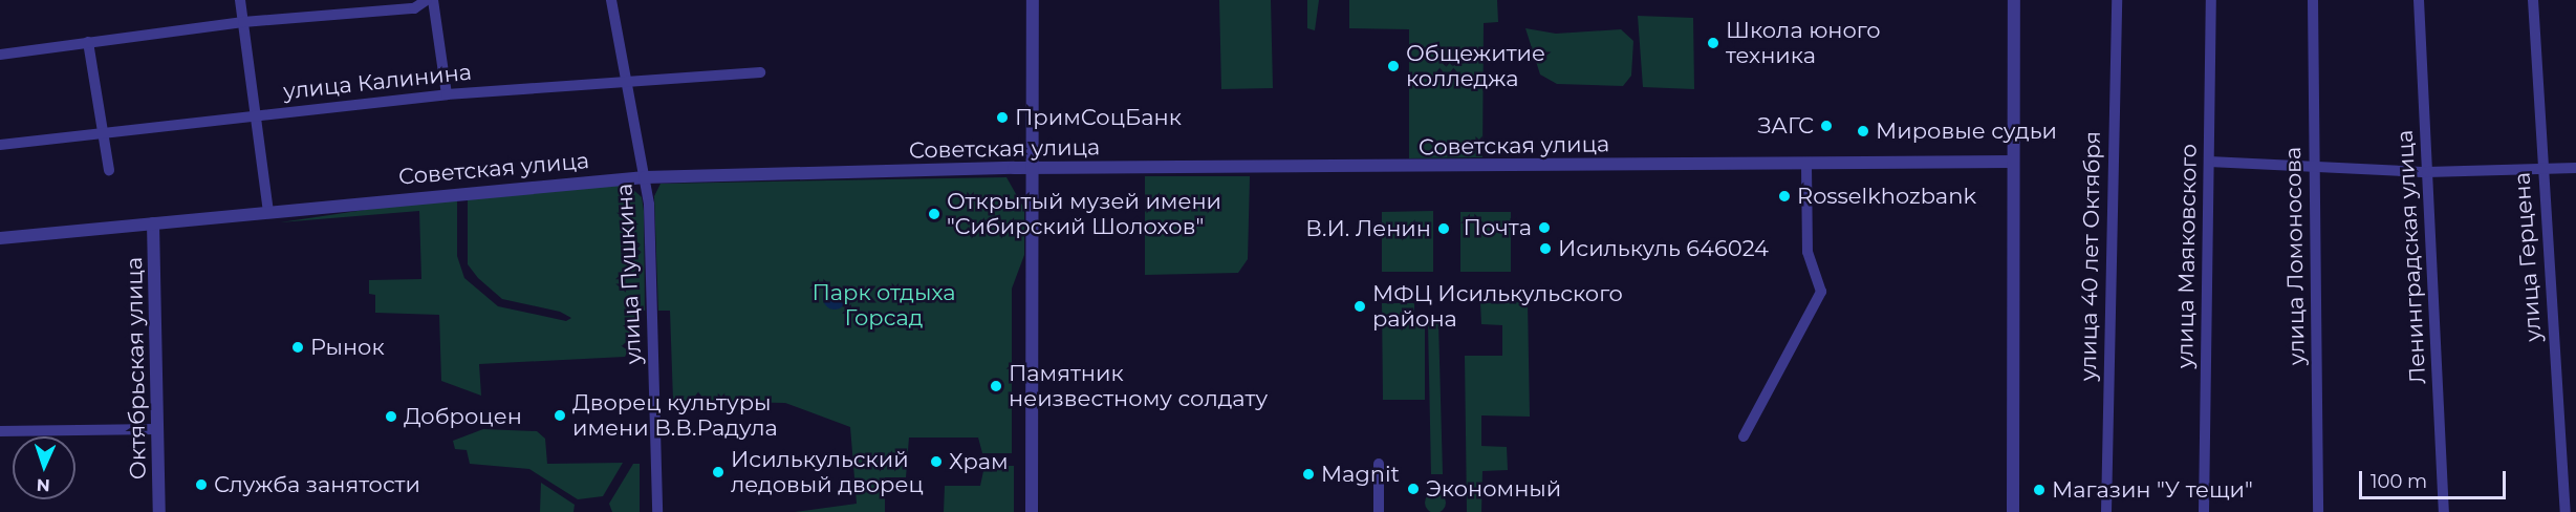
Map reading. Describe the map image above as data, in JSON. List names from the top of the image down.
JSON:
{
  "streets": {
    "street": [
      "улица Калинина",
      "Советская улица",
      "улица 40 лет Октября",
      "улица Маяковского",
      "улица Ломоносова",
      "Ленинградская улица",
      "улица Герцена",
      "улица Пушкина",
      "Октябрьская улица"
    ]
  },
  "crossings": [
    ["улица Калинина", "улица Пушкина"],
    ["Советская улица", "улица Пушкина"],
    ["Советская улица", "Октябрьская улица"]
  ],
  "parks": ["Парк отдыха Горсад"],
  "places": [
    "Школа юного техника",
    "Общежитие колледжа",
    "ПримСоцБанк",
    "ЗАГС",
    "Мировые судьи",
    "Rosselkhozbank",
    "Открытый музей имени \"Сибирский Шолохов\"",
    "Почта",
    "В.И. Ленин",
    "Исилькуль 646024",
    "МФЦ Исилькульского района",
    "Рынок",
    "Памятник неизвестному солдату",
    "Дворец культуры имени В.В.Радула",
    "Доброцен",
    "Храм",
    "Исилькульский ледовый дворец",
    "Magnit",
    "Служба занятости",
    "Экономный",
    "Магазин \"У тещи\""
  ],
  "scale_bar": "100 m",
  "north": "bottom"
}
